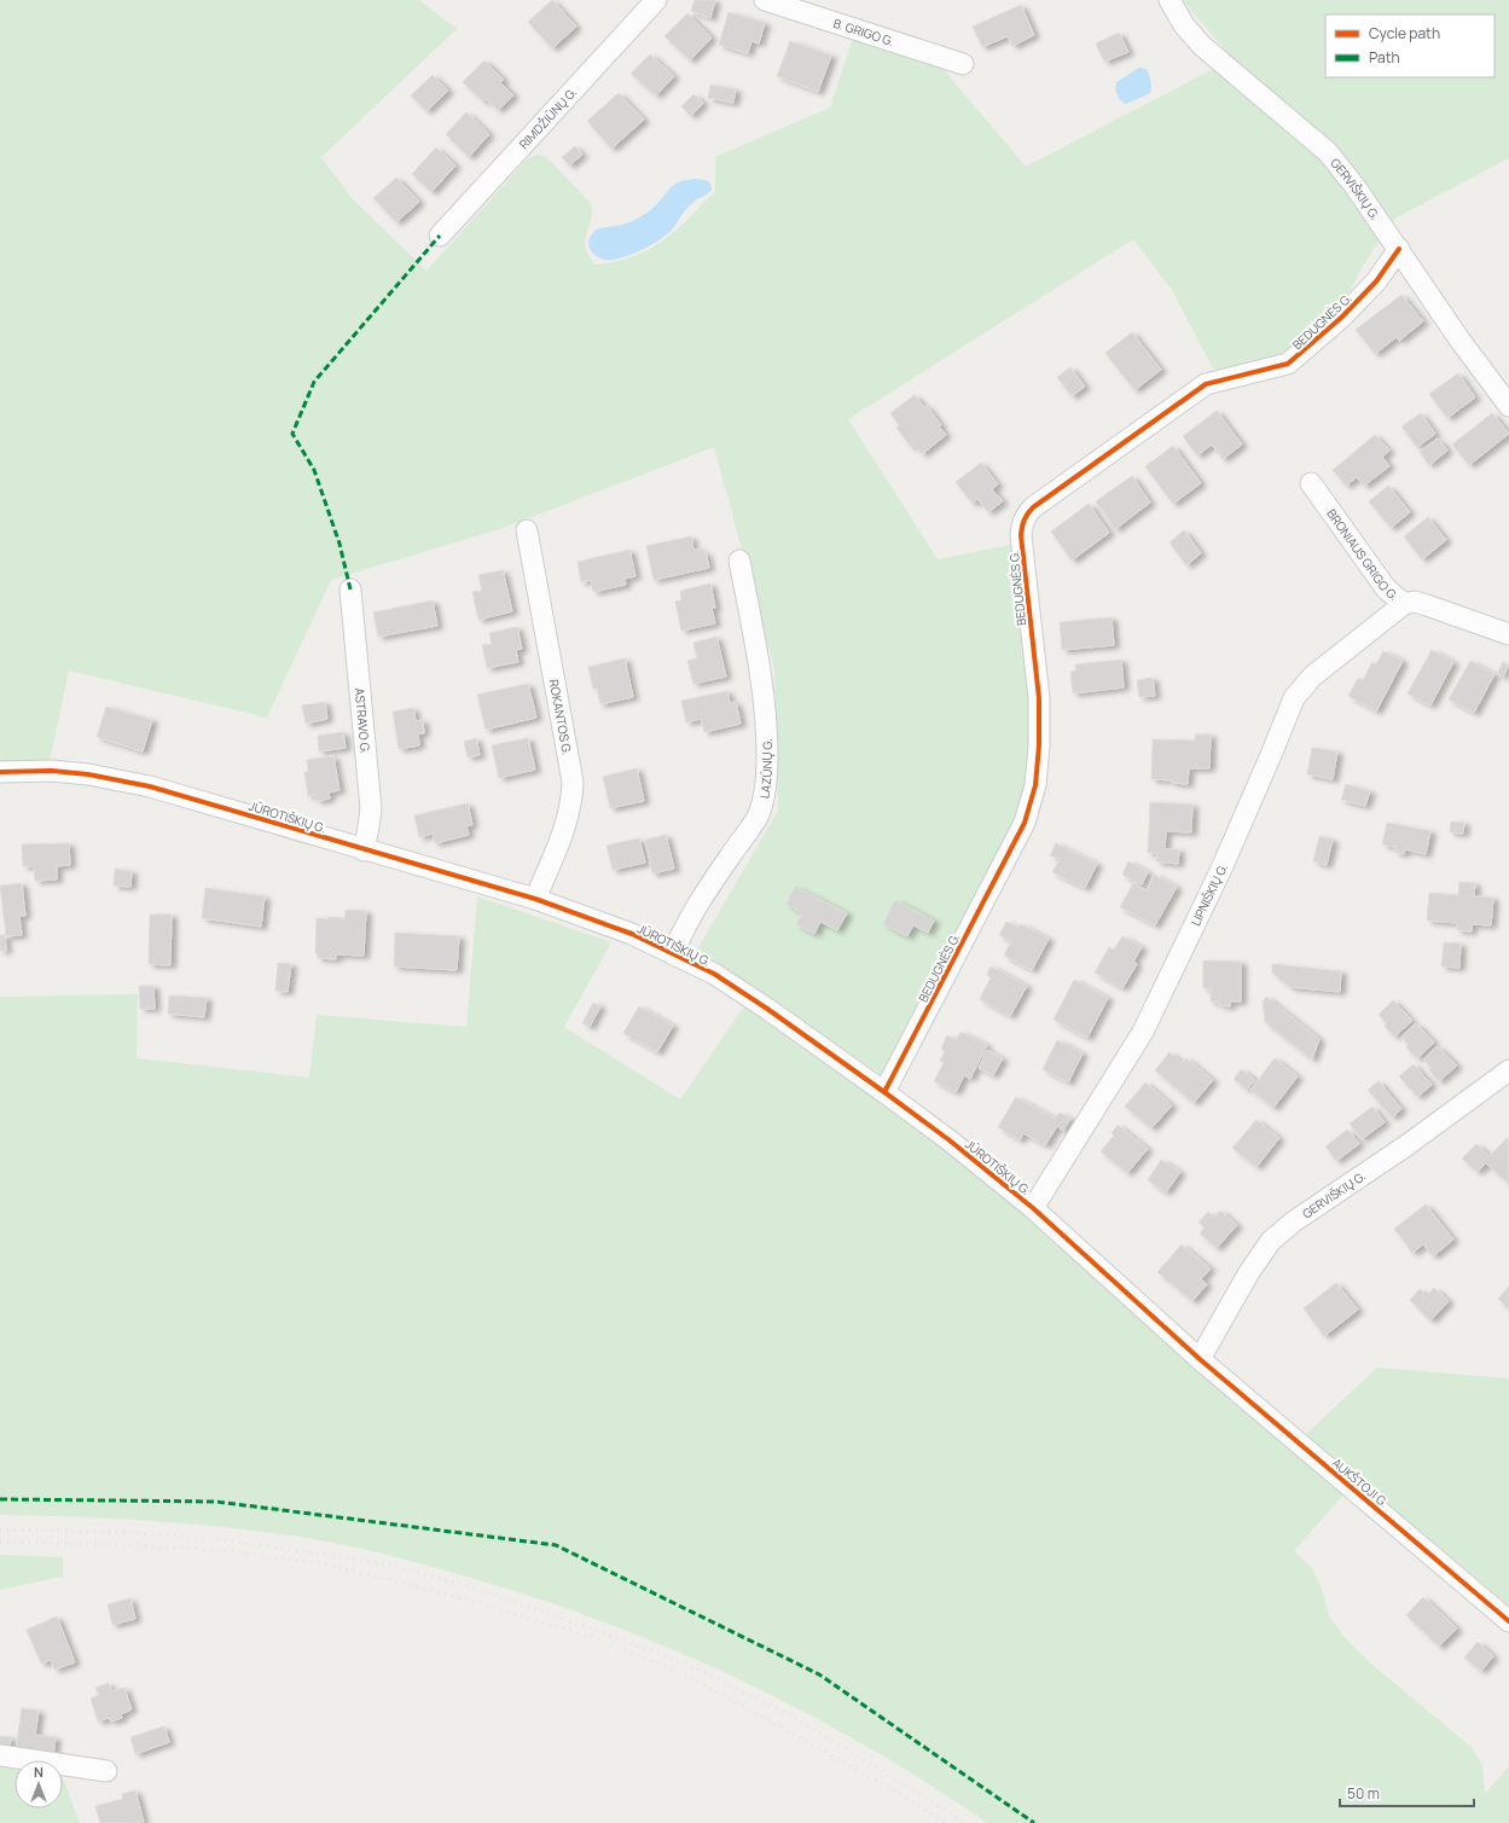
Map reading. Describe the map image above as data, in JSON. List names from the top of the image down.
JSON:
{
  "streets": {
    "street": [
      "B. GRIGO G.",
      "RIMDŽIŪNŲ G.",
      "GERVIŠKIŲ G.",
      "BEDUGNĖS G.",
      "BRONIAUS GRIGO G.",
      "ROKANTOS G.",
      "ASTRAVO G.",
      "LAZŪNŲ G.",
      "JŪROTIŠKIŲ G.",
      "LIPNIŠKIŲ G.",
      "AUKŠTOJI G."
    ]
  },
  "crossings": [
    ["GERVIŠKIŲ G.", "BEDUGNĖS G."],
    ["GERVIŠKIŲ G.", "JŪROTIŠKIŲ G."],
    ["GERVIŠKIŲ G.", "AUKŠTOJI G."],
    ["BEDUGNĖS G.", "JŪROTIŠKIŲ G."],
    ["BRONIAUS GRIGO G.", "LIPNIŠKIŲ G."],
    ["ROKANTOS G.", "JŪROTIŠKIŲ G."],
    ["ASTRAVO G.", "JŪROTIŠKIŲ G."],
    ["LAZŪNŲ G.", "JŪROTIŠKIŲ G."],
    ["JŪROTIŠKIŲ G.", "LIPNIŠKIŲ G."],
    ["JŪROTIŠKIŲ G.", "AUKŠTOJI G."]
  ],
  "legend": ["Cycle path", "Path"],
  "scale_bar": "50 m",
  "north": "top"
}
